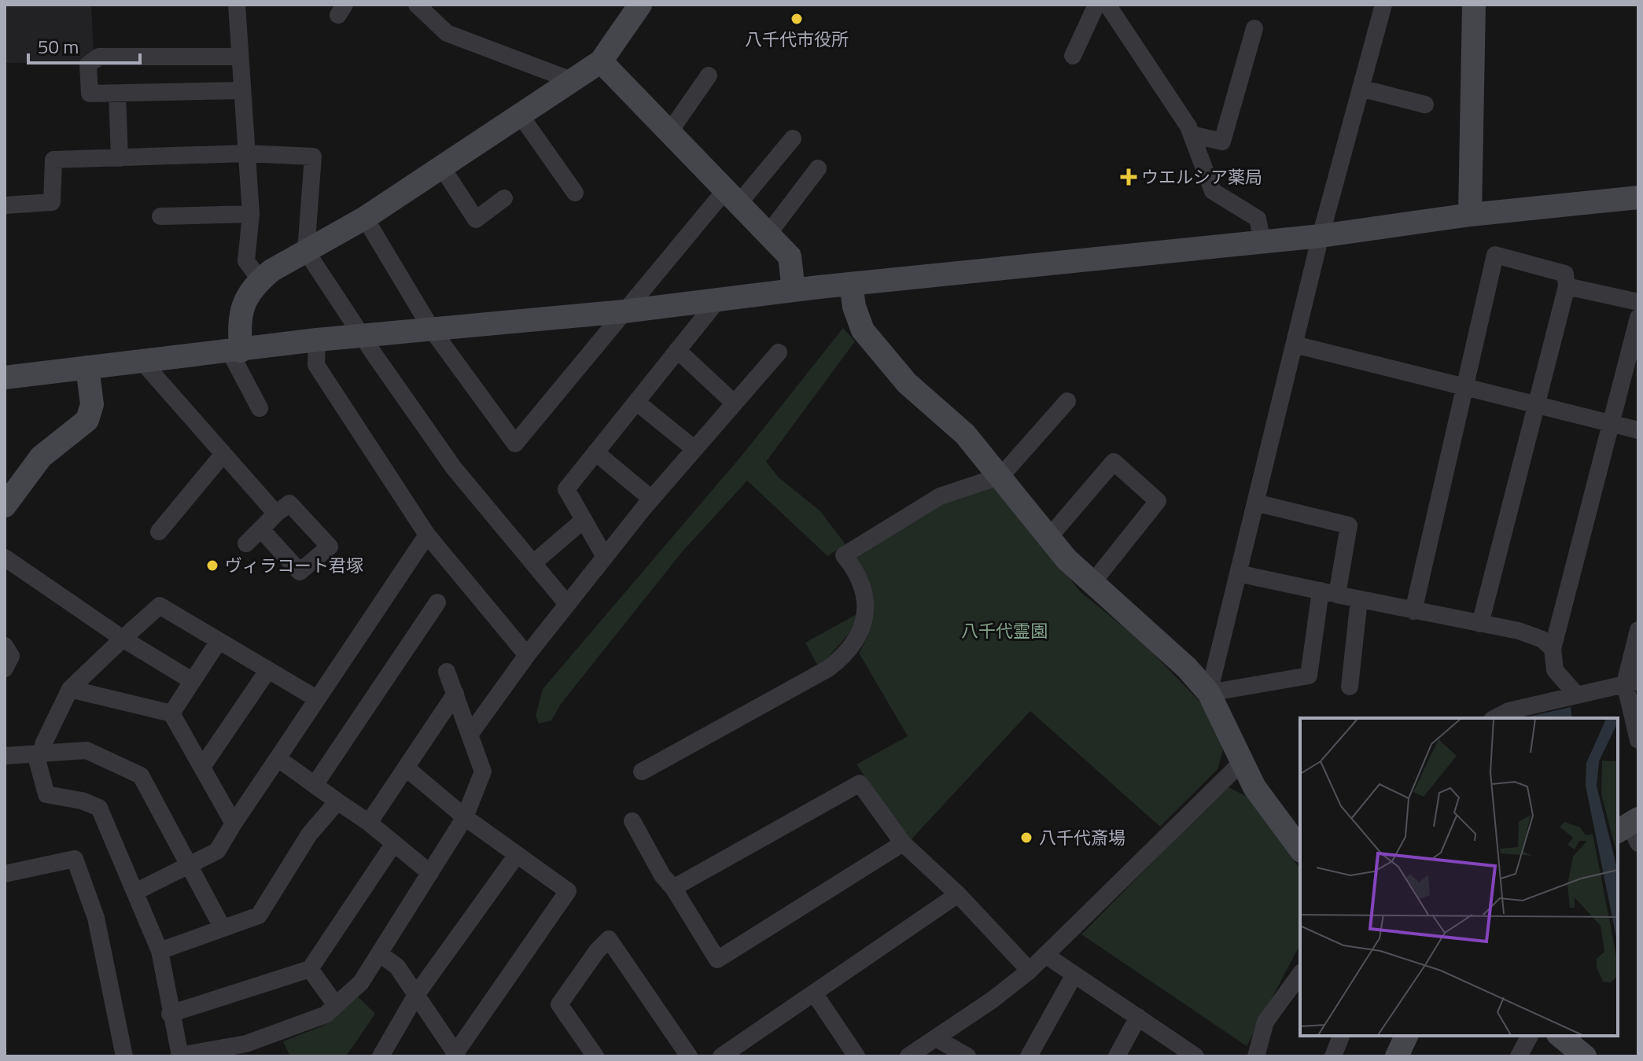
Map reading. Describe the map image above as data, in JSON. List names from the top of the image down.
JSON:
{
  "parks": ["八千代霊園"],
  "places": {
    "other": ["八千代市役所", "ヴィラコート君塚", "八千代斎場"],
    "health": ["ウエルシア薬局"]
  },
  "scale_bar": "50 m"
}
